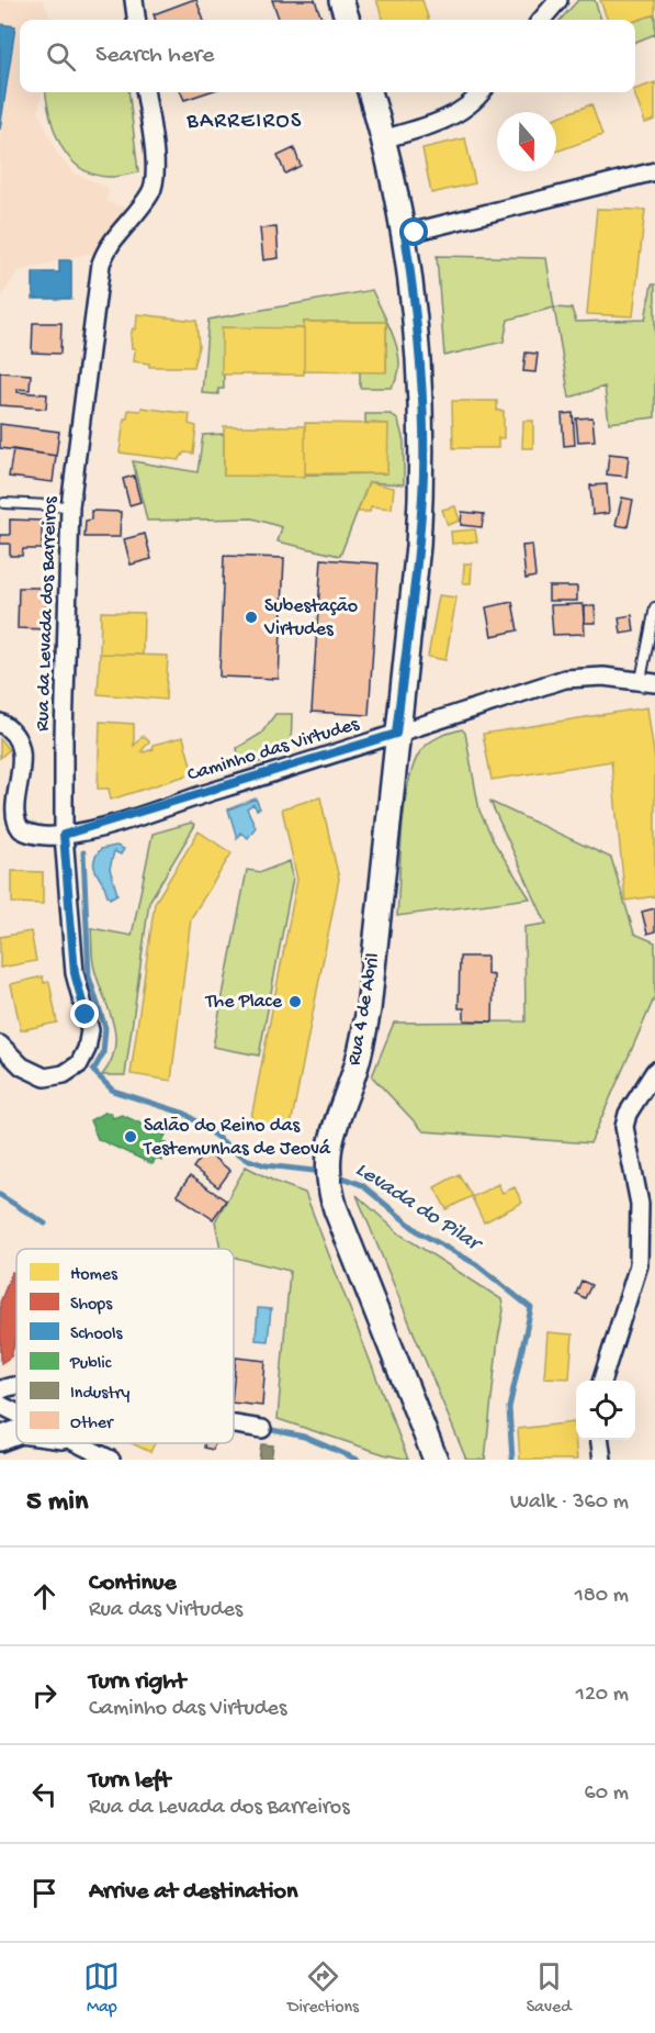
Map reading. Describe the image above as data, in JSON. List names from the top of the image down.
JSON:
{
  "streets": {
    "street": ["Rua da Levada dos Barreiros", "Caminho das Virtudes", "Rua 4 de Abril"]
  },
  "crossings": [
    ["Rua da Levada dos Barreiros", "Caminho das Virtudes"],
    ["Caminho das Virtudes", "Rua 4 de Abril"]
  ],
  "districts": ["BARREIROS"],
  "water": ["Levada do Pilar"],
  "places": ["Subestação Virtudes", "The Place", "Salão do Reino das Testemunhas de Jeová"],
  "legend": [
    "Homes",
    "Shops",
    "Schools",
    "Public",
    "Industry",
    "Other"
  ],
  "north": "bottom",
  "page": {
    "search": "Search here",
    "heading": ["5 min", "Walk · 360 m"],
    "list": [
      ["Continue", "Rua das Virtudes", "180 m"],
      ["Turn right", "Caminho das Virtudes", "120 m"],
      ["Turn left", "Rua da Levada dos Barreiros", "60 m"],
      "Arrive at destination"
    ],
    "nav": ["Map", "Directions", "Saved"]
  }
}
